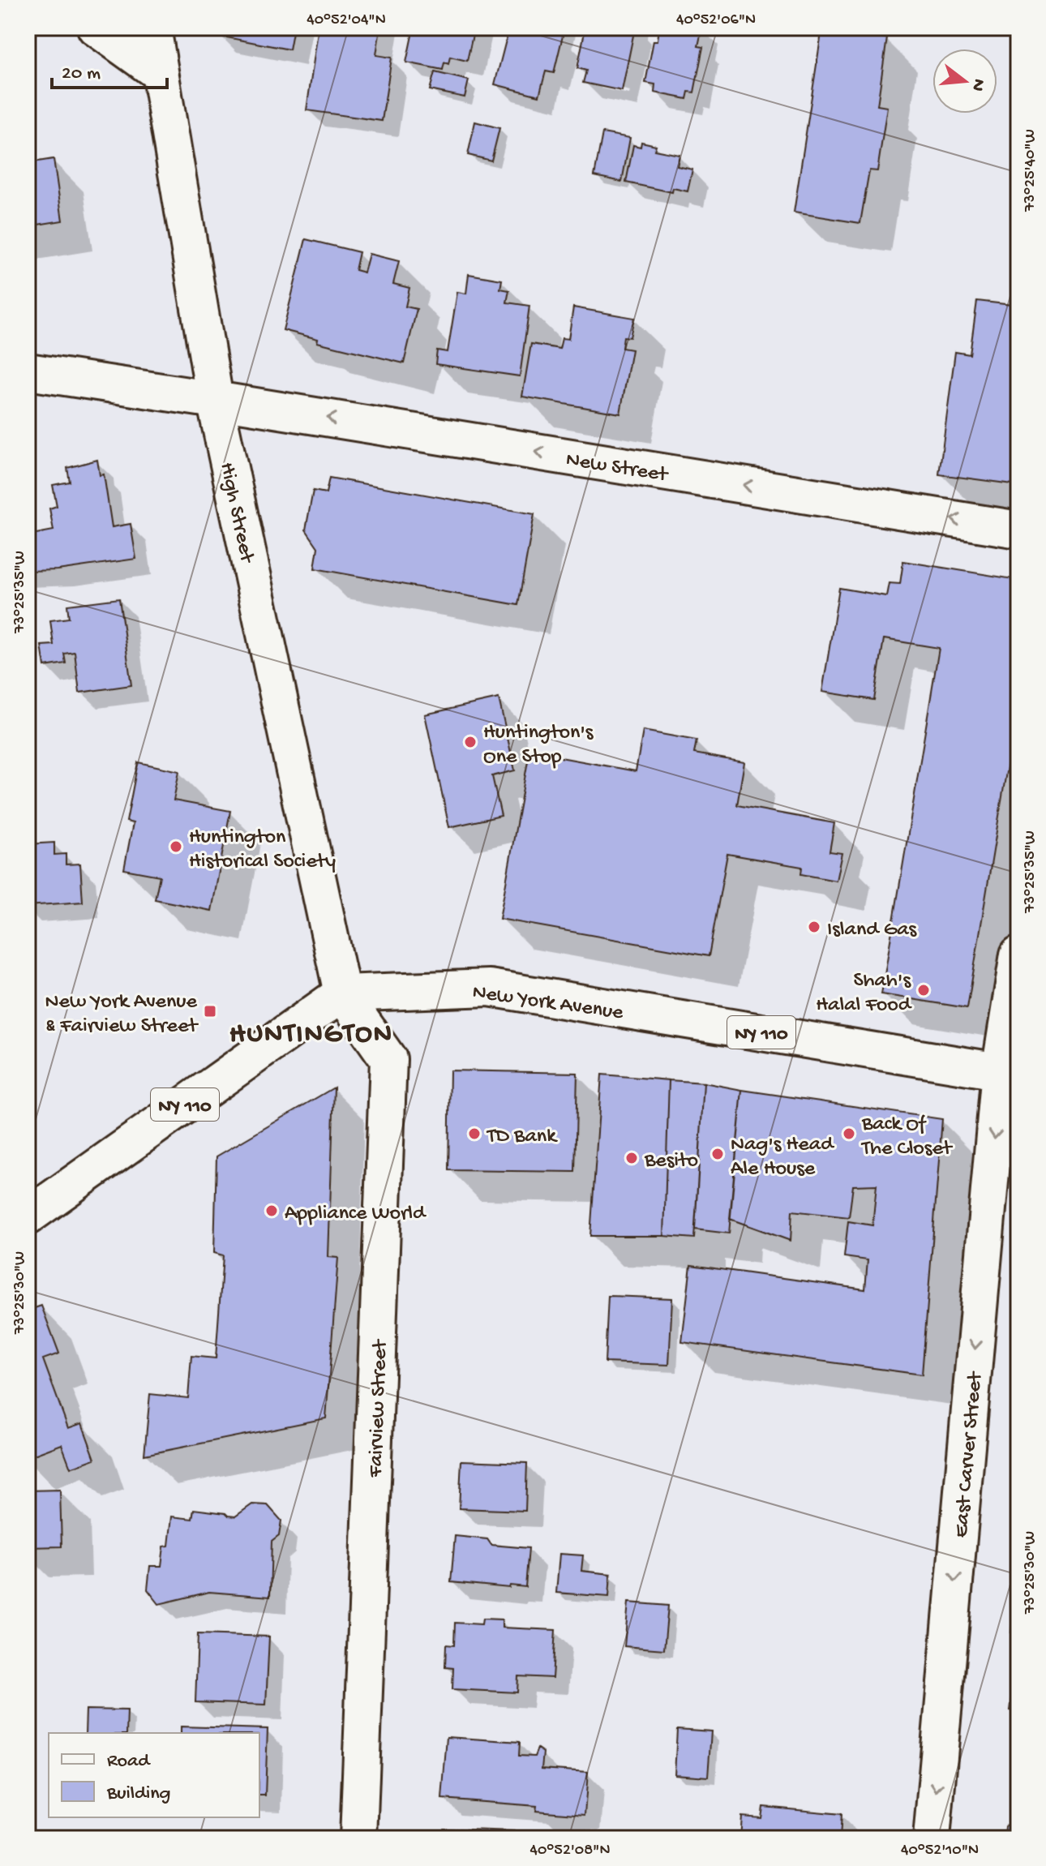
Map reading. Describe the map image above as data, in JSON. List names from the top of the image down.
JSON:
{
  "streets": {
    "street": [
      "New Street",
      "High Street",
      "New York Avenue",
      "NY 110",
      "Fairview Street",
      "East Carver Street"
    ]
  },
  "crossings": [
    ["New Street", "High Street"],
    ["High Street", "New York Avenue"],
    ["High Street", "NY 110"],
    ["High Street", "Fairview Street"],
    ["New York Avenue", "NY 110"],
    ["New York Avenue", "Fairview Street"],
    ["New York Avenue", "East Carver Street"],
    ["NY 110", "Fairview Street"]
  ],
  "one_way": ["New Street", "East Carver Street"],
  "districts": ["HUNTINGTON"],
  "places": {
    "other": [
      "Huntington's One Stop",
      "Huntington Historical Society",
      "Island Gas",
      "Shah's Halal Food",
      "TD Bank",
      "Back Of The Closet",
      "Nag's Head Ale House",
      "Besito",
      "Appliance World"
    ],
    "transit": ["New York Avenue & Fairview Street"]
  },
  "legend": ["Road", "Building"],
  "scale_bar": "20 m",
  "north": "right",
  "coordinates": [
    "40°52'04\"N",
    "40°52'06\"N",
    "73°25'40\"W",
    "73°25'35\"W",
    "73°25'30\"W",
    "40°52'08\"N",
    "40°52'10\"N"
  ]
}
